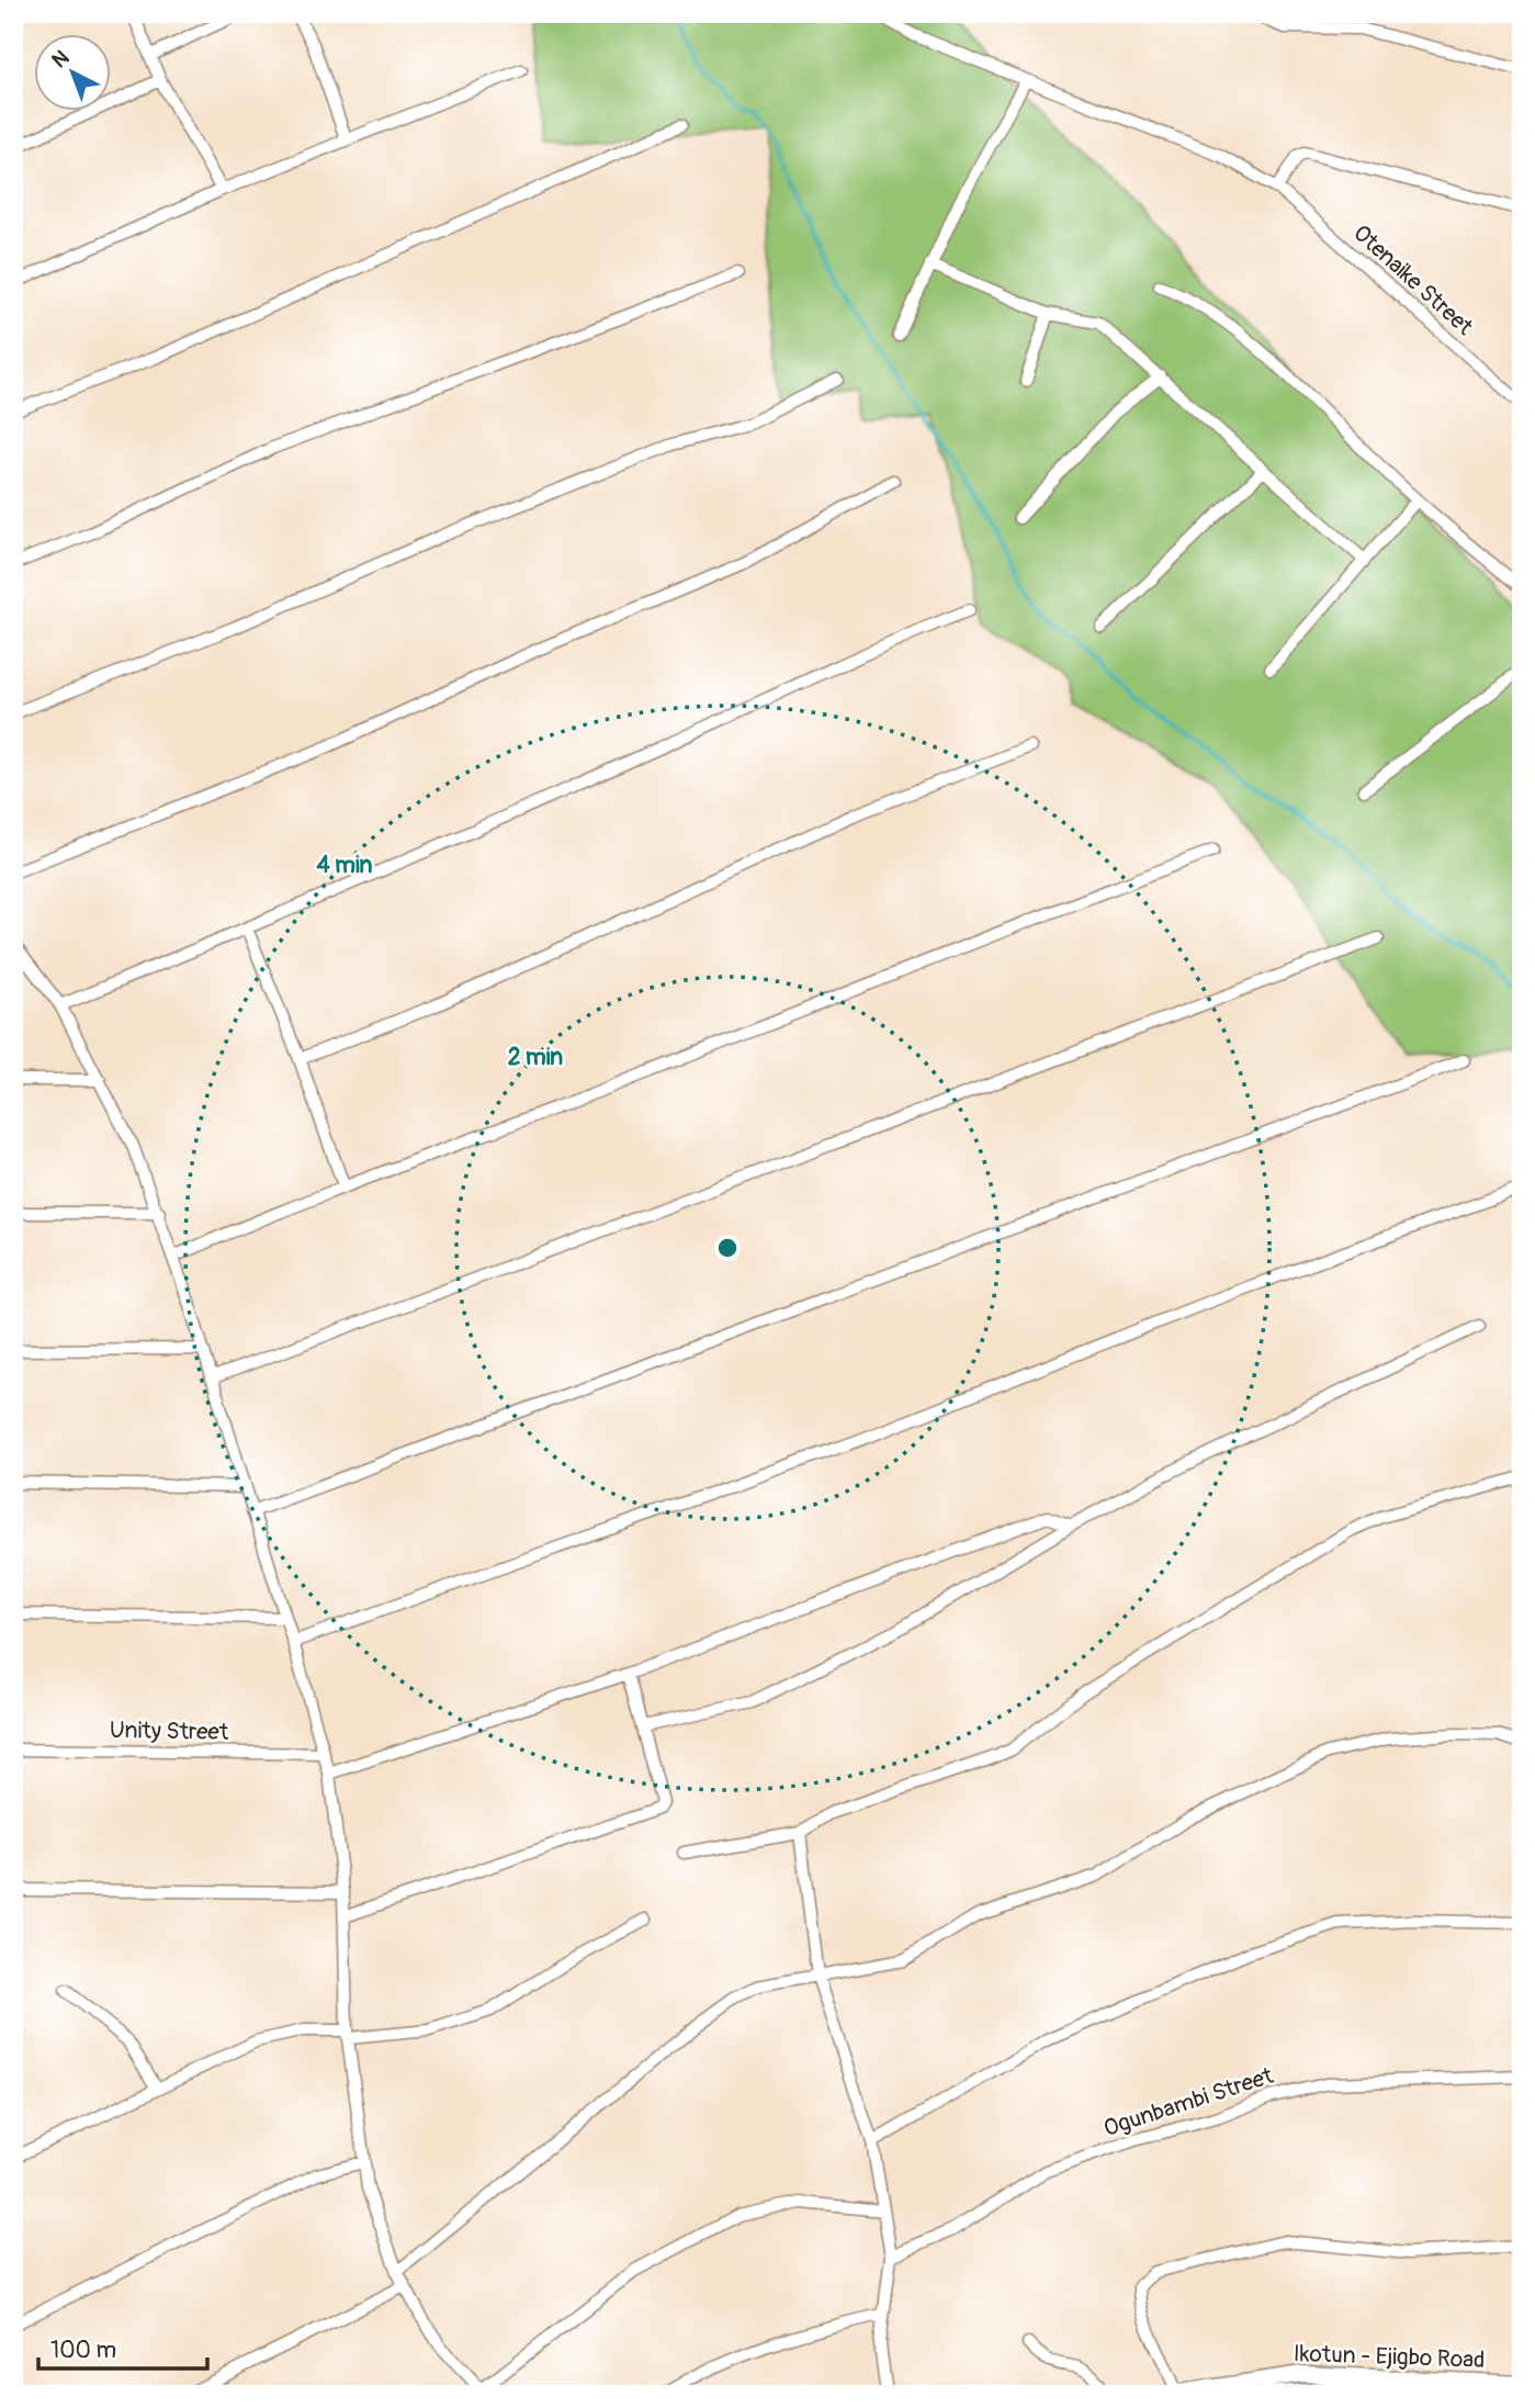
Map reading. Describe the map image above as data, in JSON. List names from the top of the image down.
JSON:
{
  "streets": {
    "main road": ["Ikotun - Ejigbo Road"],
    "street": ["Otenaike Street", "Unity Street", "Ogunbambi Street"]
  },
  "scale_bar": "100 m",
  "north": "top left",
  "rings": ["4 min", "2 min"]
}
